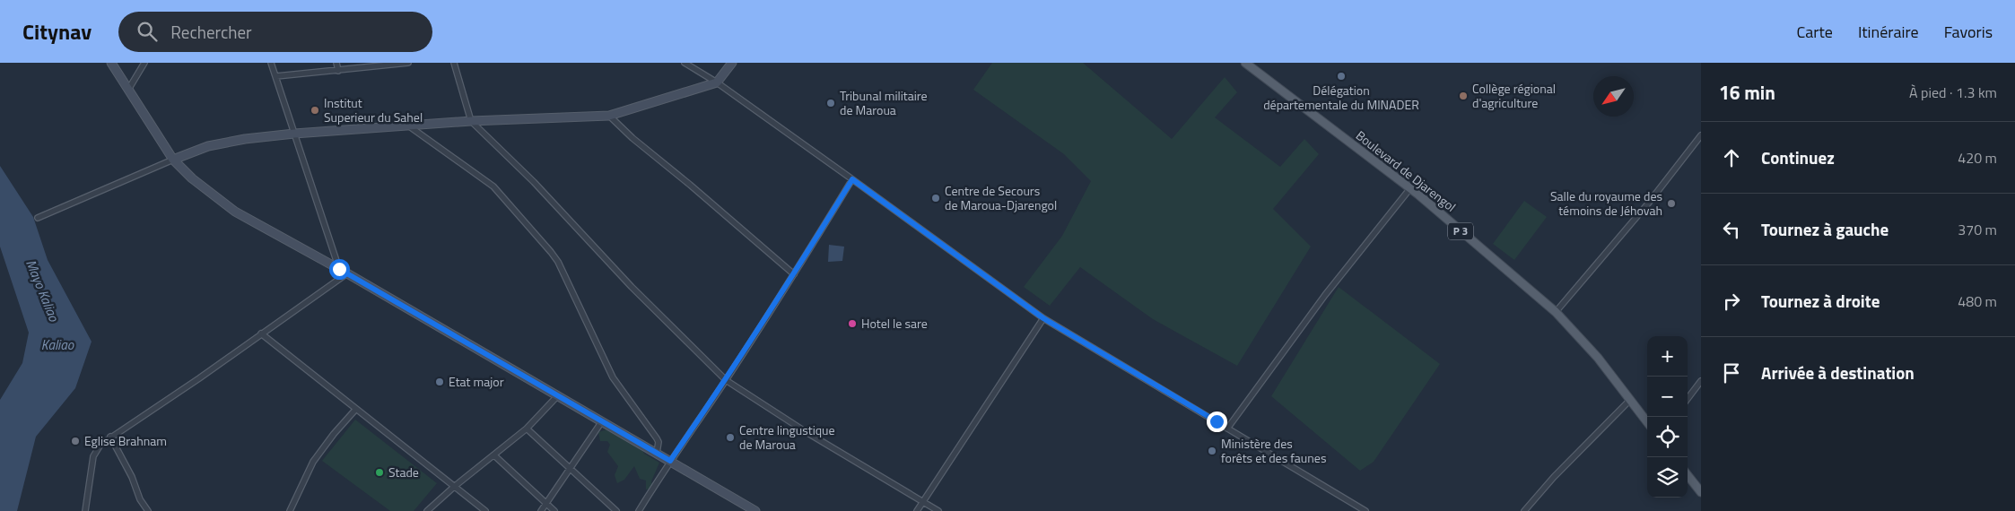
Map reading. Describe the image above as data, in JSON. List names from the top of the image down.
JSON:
{
  "streets": {
    "main road": ["Boulevard de Djarengol", "P 3"]
  },
  "water": ["Mayo Kaliao", "Kaliao"],
  "places": [
    "Délégation départementale du MINADER",
    "Collège régional d'agriculture",
    "Tribunal militaire de Maroua",
    "Institut Superieur du Sahel",
    "Centre de Secours de Maroua-Djarengol",
    "Salle du royaume des témoins de Jéhovah",
    "Hotel le sare",
    "Etat major",
    "Centre lingustique de Maroua",
    "Eglise Brahnam",
    "Ministère des forêts et des faunes",
    "Stade"
  ],
  "north": "bottom left",
  "page": {
    "header": "Citynav",
    "search": "Rechercher",
    "nav": ["Carte", "Itinéraire", "Favoris"],
    "heading": ["16 min", "À pied · 1.3 km"],
    "list": [
      ["Continuez", "420 m"],
      ["Tournez à gauche", "370 m"],
      ["Tournez à droite", "480 m"],
      "Arrivée à destination"
    ],
    "map_buttons": ["+", "−"]
  }
}
